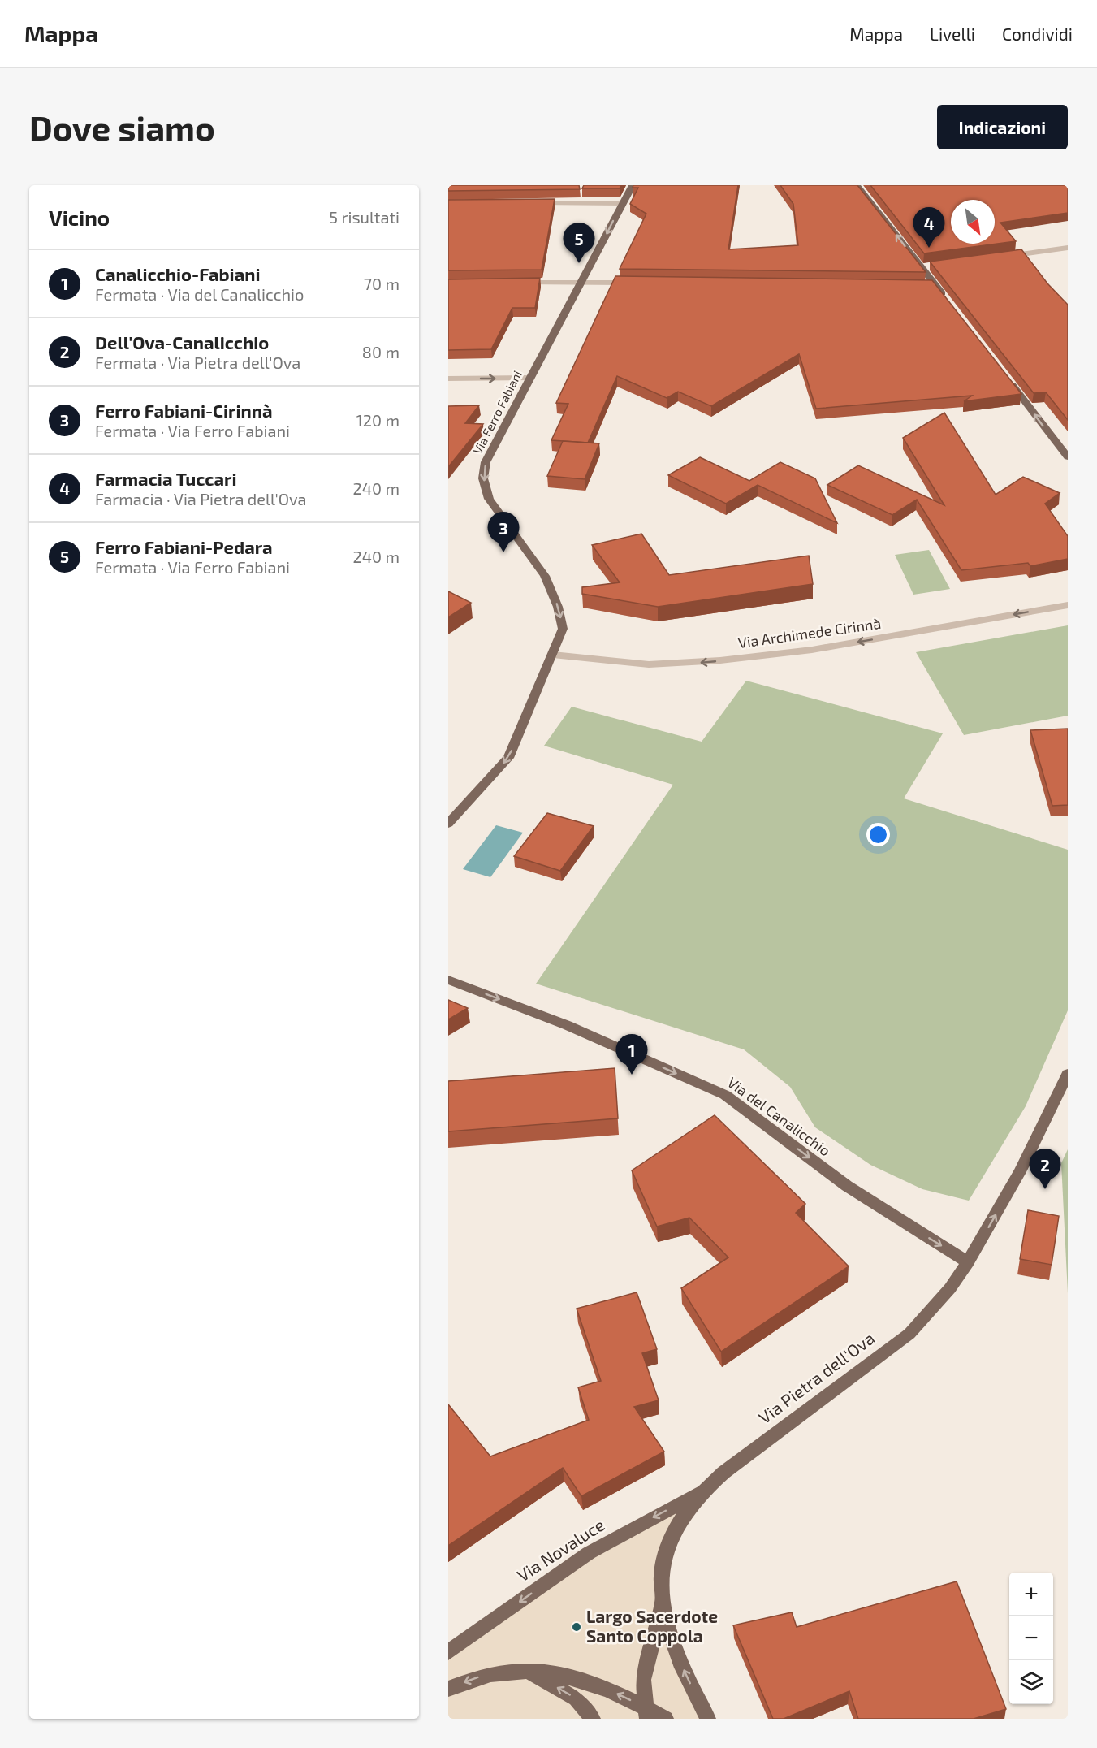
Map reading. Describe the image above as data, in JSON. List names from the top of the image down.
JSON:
{
  "streets": {
    "main road": [
      "Via Ferro Fabiani",
      "Via del Canalicchio",
      "Via Pietra dell'Ova",
      "Via Novaluce"
    ],
    "street": ["Via Archimede Cirinnà"]
  },
  "crossings": [
    ["Via Ferro Fabiani", "Via Archimede Cirinnà"],
    ["Via del Canalicchio", "Via Pietra dell'Ova"],
    ["Via Pietra dell'Ova", "Via Novaluce"]
  ],
  "one_way": [
    "Via Ferro Fabiani",
    "Via Archimede Cirinnà",
    "Via del Canalicchio",
    "Via Novaluce"
  ],
  "places": ["Largo Sacerdote Santo Coppola"],
  "north": "bottom right",
  "page": {
    "header": "Mappa",
    "nav": ["Mappa", "Livelli", "Condividi"],
    "buttons": "Indicazioni",
    "title": "Dove siamo",
    "heading": ["Vicino", "5 risultati"],
    "pins": [
      "4",
      "5",
      "3",
      "1",
      "2"
    ],
    "list": [
      {
        "mark": "1",
        "name": "Canalicchio-Fabiani",
        "note": "Fermata · Via del Canalicchio",
        "value": "70 m"
      },
      {
        "mark": "2",
        "name": "Dell'Ova-Canalicchio",
        "note": "Fermata · Via Pietra dell'Ova",
        "value": "80 m"
      },
      {
        "mark": "3",
        "name": "Ferro Fabiani-Cirinnà",
        "note": "Fermata · Via Ferro Fabiani",
        "value": "120 m"
      },
      {
        "mark": "4",
        "name": "Farmacia Tuccari",
        "note": "Farmacia · Via Pietra dell'Ova",
        "value": "240 m"
      },
      {
        "mark": "5",
        "name": "Ferro Fabiani-Pedara",
        "note": "Fermata · Via Ferro Fabiani",
        "value": "240 m"
      }
    ],
    "map_buttons": ["+", "−"]
  }
}
